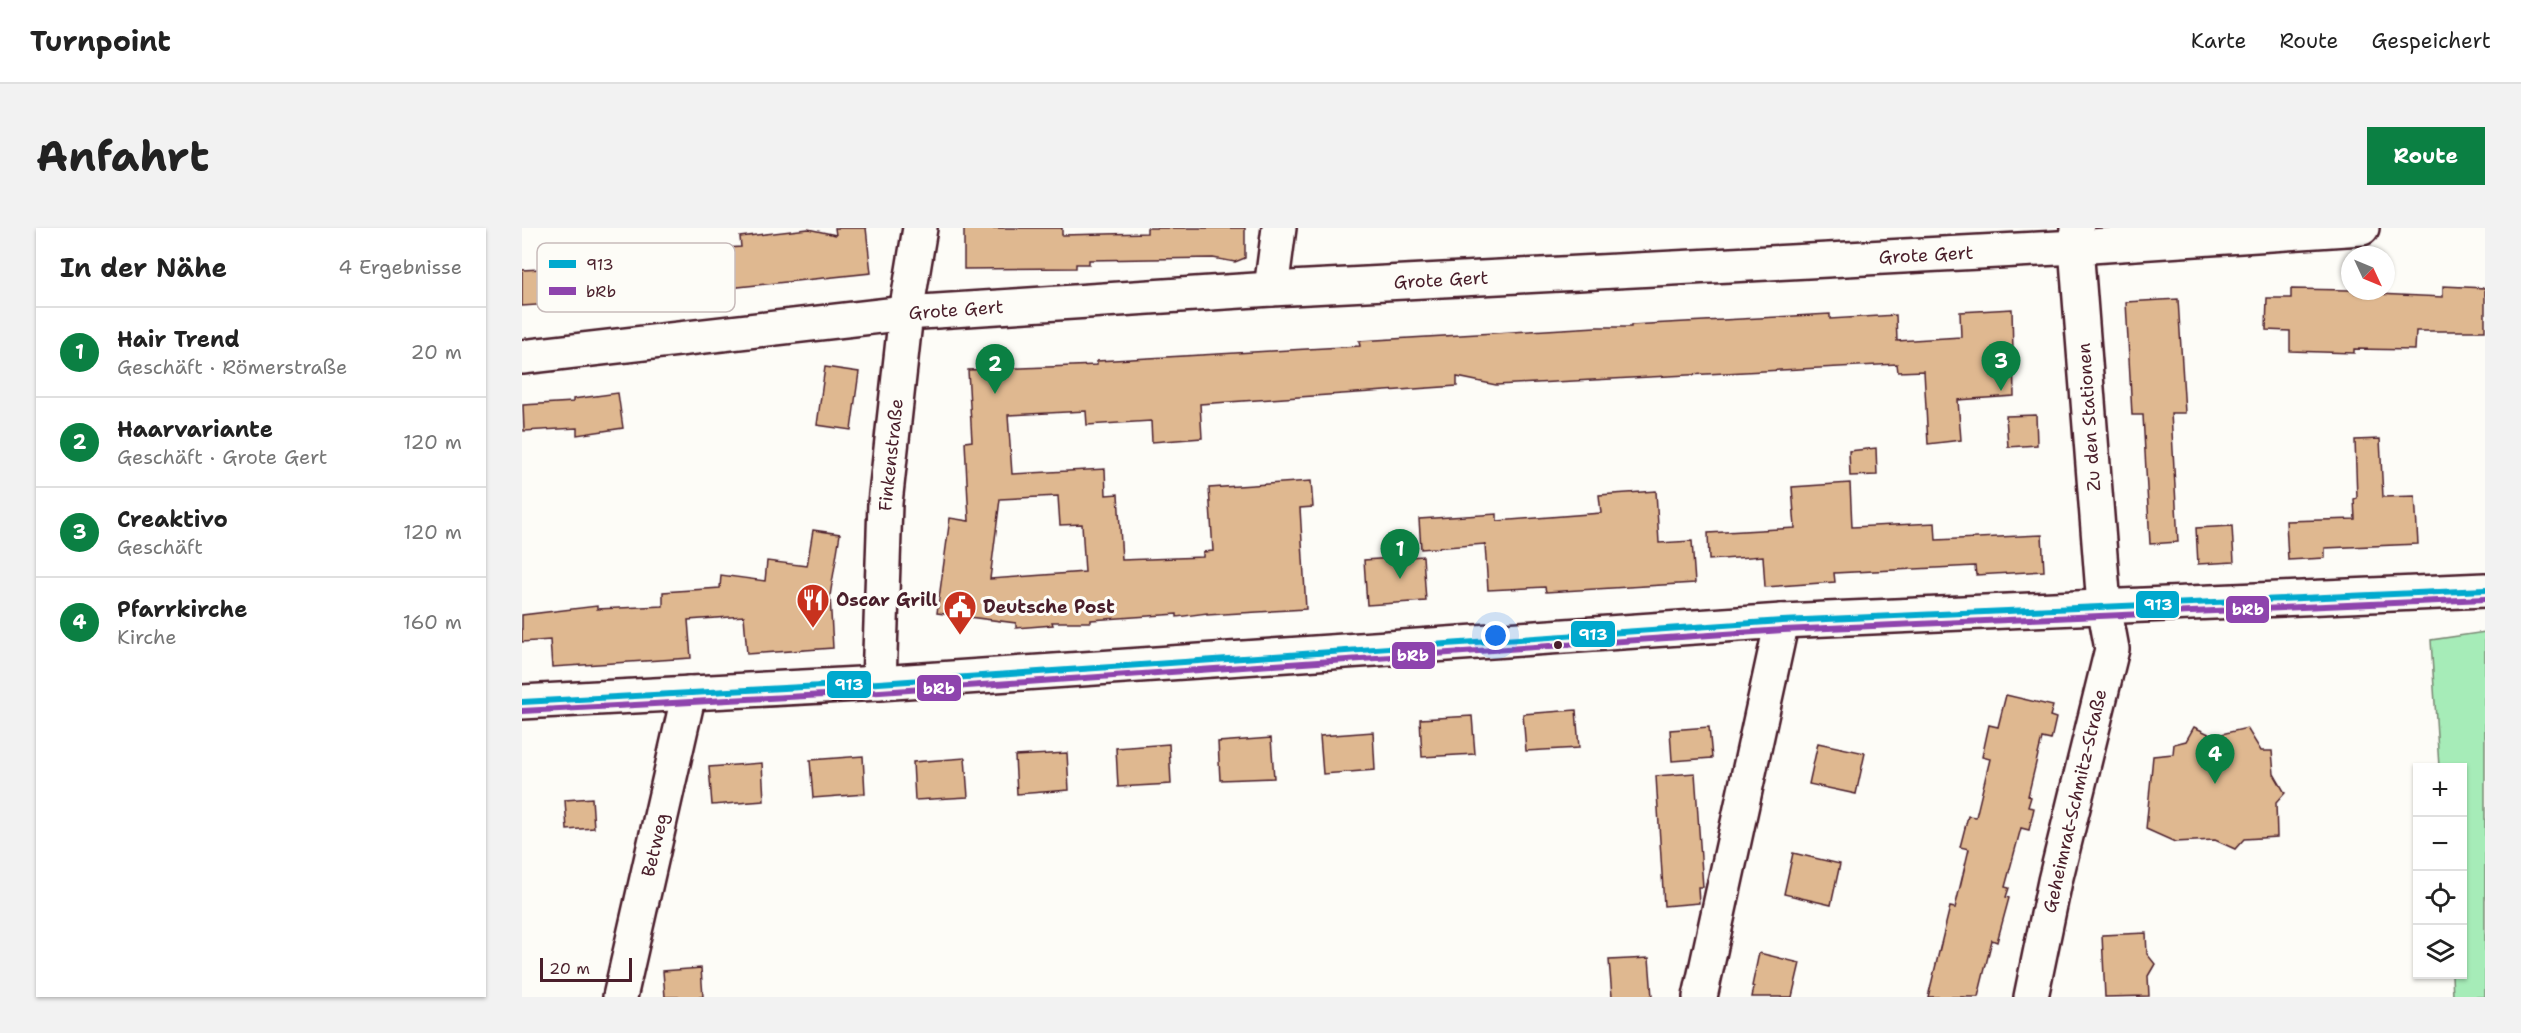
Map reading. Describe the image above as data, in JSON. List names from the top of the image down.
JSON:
{
  "streets": {
    "street": [
      "Grote Gert",
      "Zu den Stationen",
      "Finkenstraße",
      "Geheimrat-Schmitz-Straße",
      "Betweg"
    ]
  },
  "crossings": [
    ["Grote Gert", "Zu den Stationen"],
    ["Grote Gert", "Finkenstraße"],
    ["Zu den Stationen", "Geheimrat-Schmitz-Straße"]
  ],
  "places": {
    "restaurant": ["Oscar Grill"],
    "public building": ["Deutsche Post"]
  },
  "lines": ["transit line 913", "transit line bRb"],
  "legend": ["913", "bRb"],
  "scale_bar": "20 m",
  "north": "bottom right",
  "page": {
    "header": "Turnpoint",
    "nav": ["Karte", "Route", "Gespeichert"],
    "buttons": "Route",
    "title": "Anfahrt",
    "heading": ["In der Nähe", "4 Ergebnisse"],
    "list": [
      {
        "mark": "1",
        "name": "Hair Trend",
        "note": "Geschäft · Römerstraße",
        "value": "20 m"
      },
      {
        "mark": "2",
        "name": "Haarvariante",
        "note": "Geschäft · Grote Gert",
        "value": "120 m"
      },
      {
        "mark": "3",
        "name": "Creaktivo",
        "note": "Geschäft",
        "value": "120 m"
      },
      {
        "mark": "4",
        "name": "Pfarrkirche",
        "note": "Kirche",
        "value": "160 m"
      }
    ],
    "pins": [
      "3",
      "2",
      "1",
      "4"
    ],
    "map_buttons": ["+", "−"],
    "scale": "20 m"
  }
}
